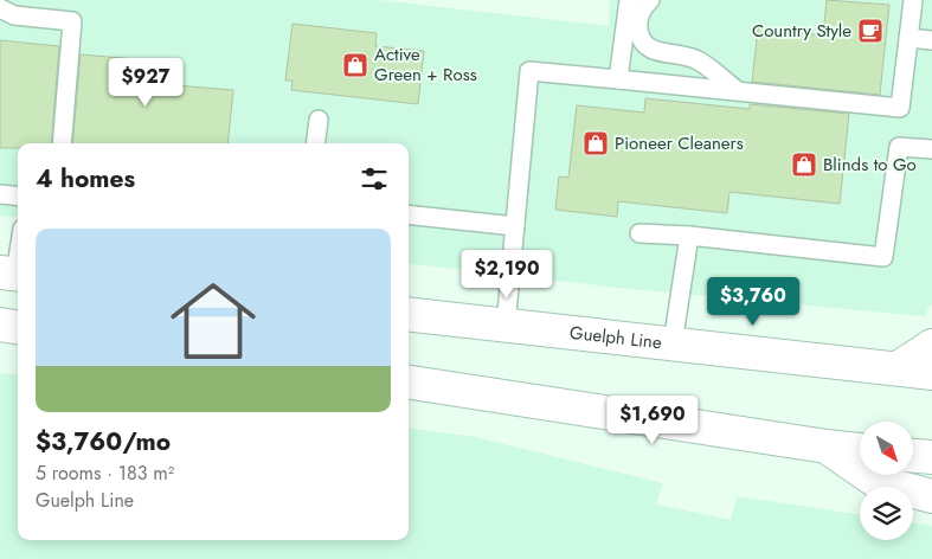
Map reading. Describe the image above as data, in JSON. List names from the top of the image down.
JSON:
{
  "streets": {
    "main road": ["Guelph Line"]
  },
  "places": {
    "cafe": ["Country Style"],
    "shop": ["Active Green + Ross", "Pioneer Cleaners", "Blinds to Go"]
  },
  "north": "bottom right",
  "page": {
    "price": [
      "$927",
      "$2,190",
      "$3,760",
      "$1,690"
    ],
    "heading": "4 homes",
    "list": [
      {
        "name": "$3,760/mo",
        "note": "5 rooms · 183 m² · Guelph Line"
      }
    ]
  }
}
